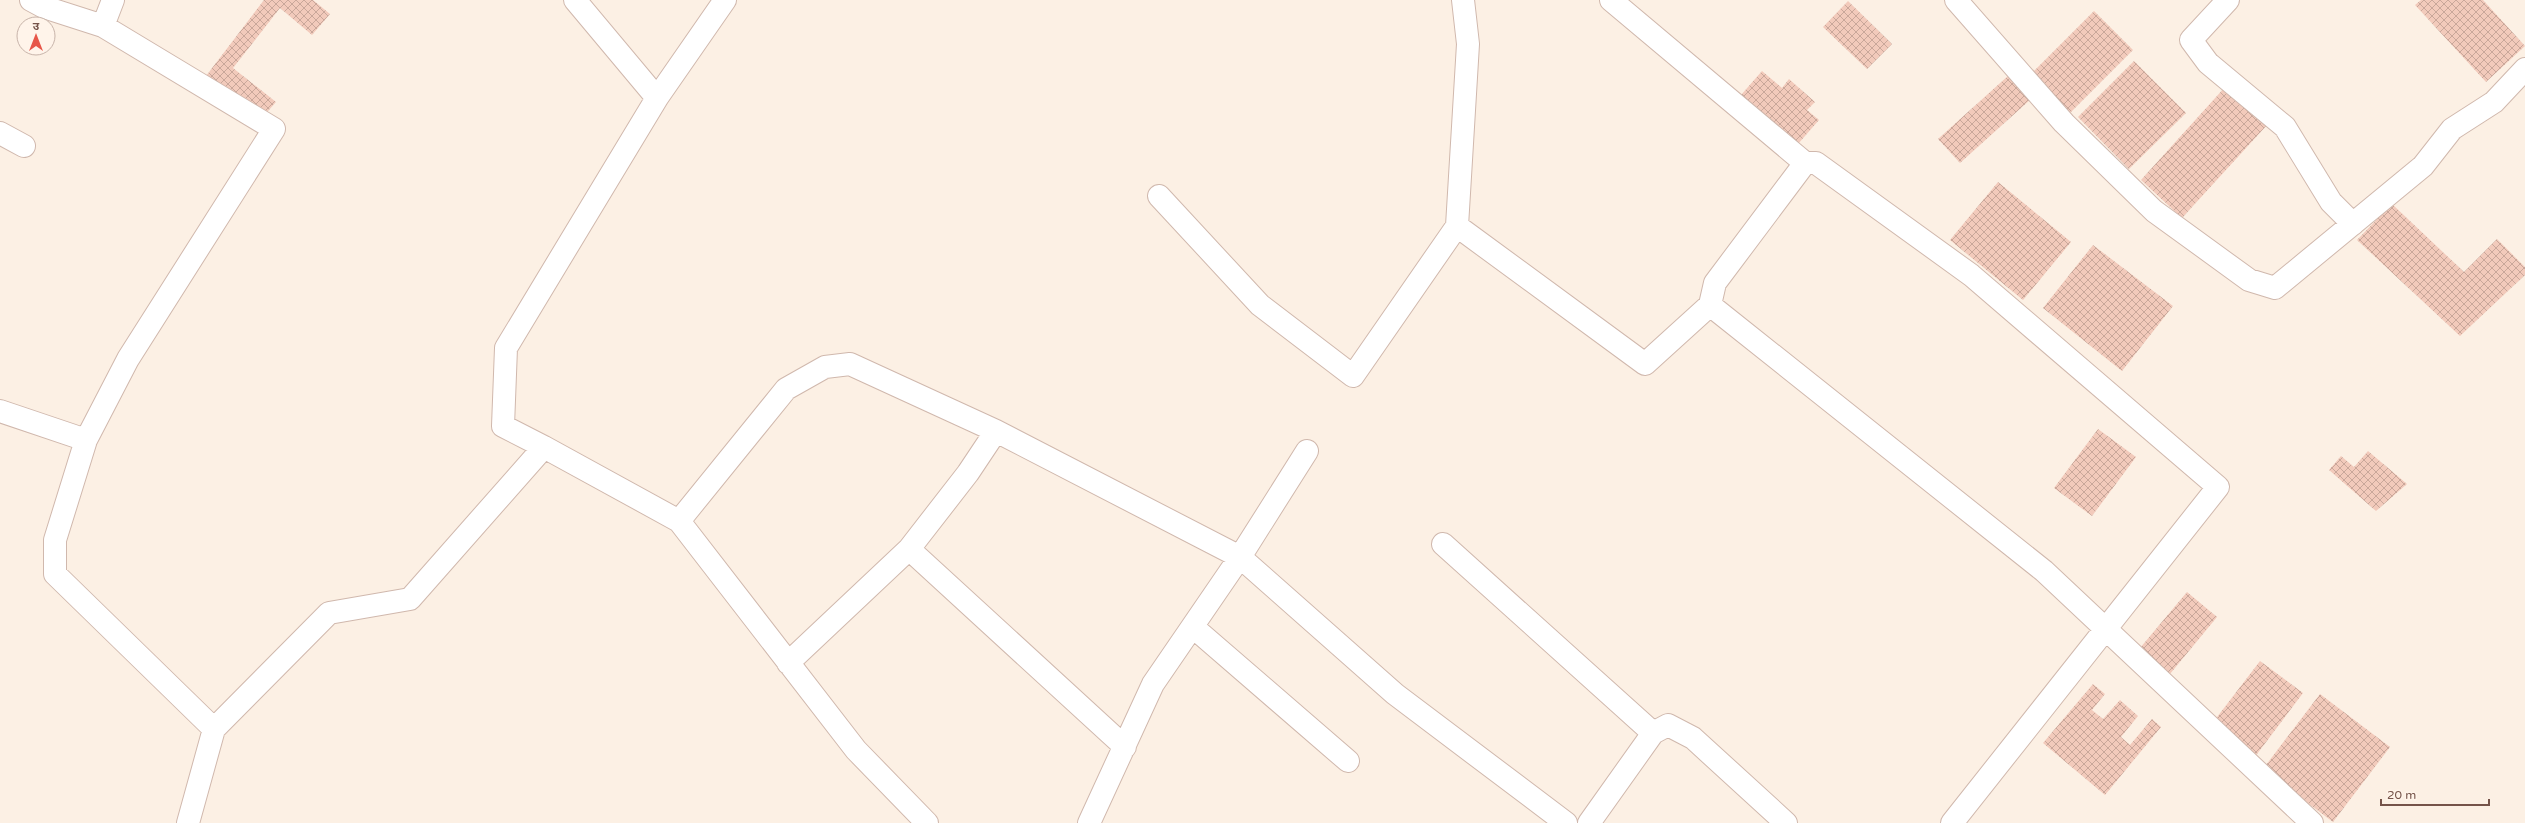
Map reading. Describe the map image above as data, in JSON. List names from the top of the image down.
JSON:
{
  "scale_bar": "20 m",
  "north": "top"
}
